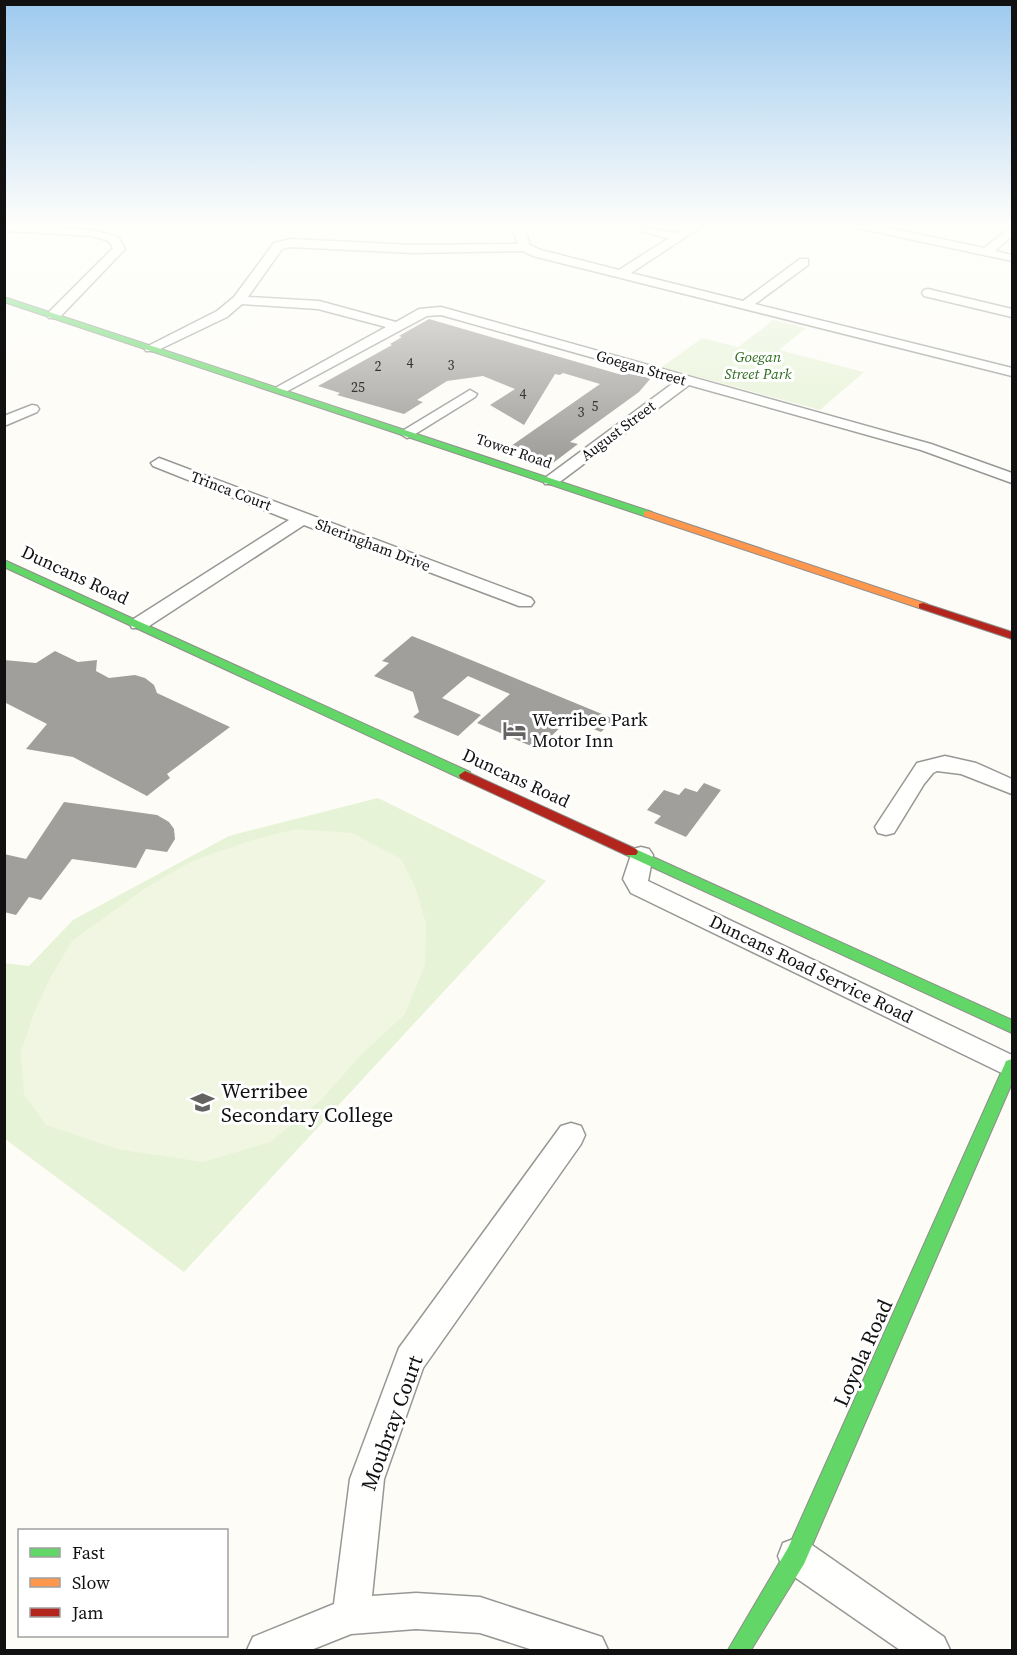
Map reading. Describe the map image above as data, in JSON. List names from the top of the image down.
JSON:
{
  "streets": {
    "street": [
      "Goegan Street",
      "August Street",
      "Tower Road",
      "Trinca Court",
      "Sheringham Drive",
      "Duncans Road",
      "Duncans Road Service Road",
      "Loyola Road",
      "Moubray Court"
    ]
  },
  "crossings": [
    ["Goegan Street", "August Street"],
    ["Goegan Street", "Tower Road"],
    ["August Street", "Tower Road"],
    ["Trinca Court", "Sheringham Drive"],
    ["Sheringham Drive", "Duncans Road"],
    ["Duncans Road", "Duncans Road Service Road"],
    ["Duncans Road Service Road", "Loyola Road"]
  ],
  "parks": ["Goegan Street Park"],
  "places": {
    "hotel": ["Werribee Park Motor Inn"],
    "school or university": ["Werribee Secondary College"]
  },
  "house_numbers": [
    "4",
    "3",
    "2",
    "25",
    "4",
    "5",
    "3"
  ],
  "legend": ["Fast", "Slow", "Jam"]
}
